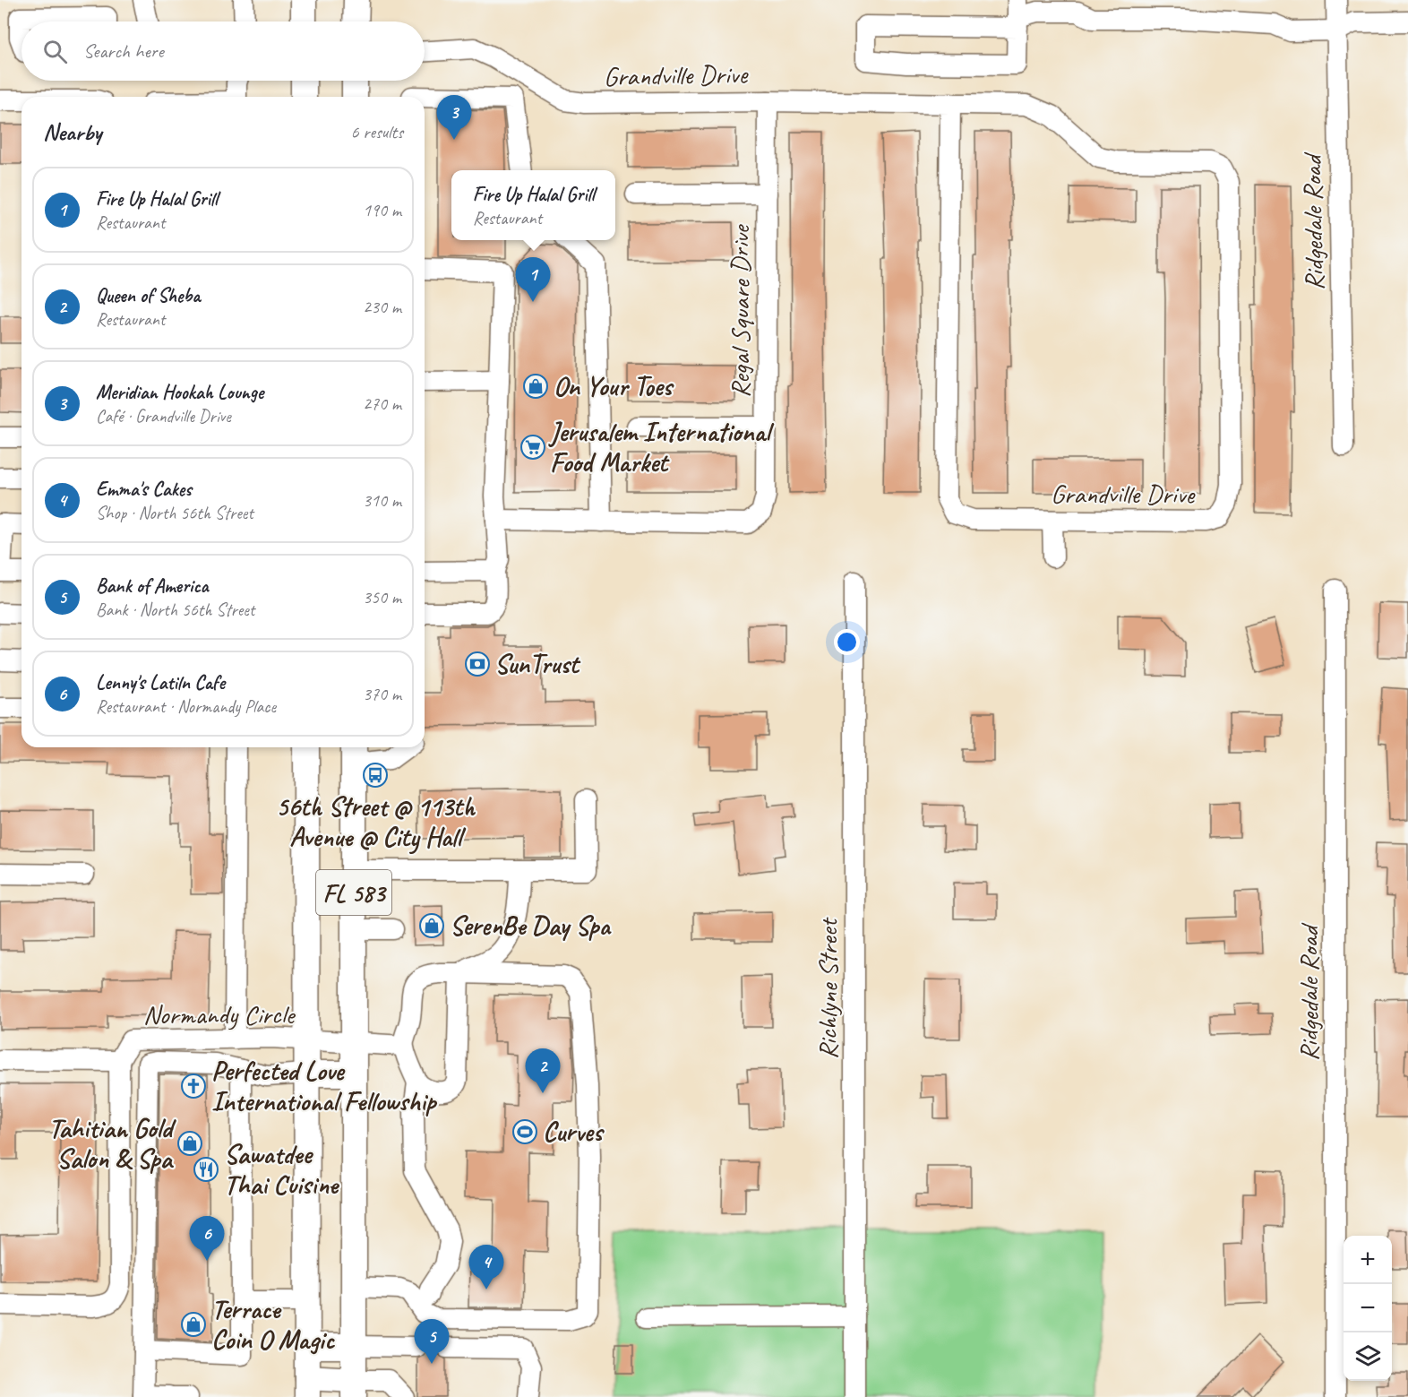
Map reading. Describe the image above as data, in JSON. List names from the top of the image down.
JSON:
{
  "streets": {
    "main road": ["FL 583"],
    "street": [
      "Grandville Drive",
      "Ridgedale Road",
      "Regal Square Drive",
      "Richlyne Street",
      "Normandy Circle"
    ]
  },
  "crossings": [
    ["Grandville Drive", "Regal Square Drive"],
    ["FL 583", "Normandy Circle"]
  ],
  "places": {
    "shop": [
      "On Your Toes",
      "SerenBe Day Spa",
      "Tahitian Gold Salon & Spa",
      "Terrace Coin O Magic"
    ],
    "supermarket": ["Jerusalem International Food Market"],
    "bank": ["SunTrust"],
    "bus stop": ["56th Street @ 113th Avenue @ City Hall"],
    "church": ["Perfected Love International Fellowship"],
    "sports": ["Curves"],
    "restaurant": ["Sawatdee Thai Cuisine"]
  },
  "page": {
    "search": "Search here",
    "pins": [
      "3",
      "1",
      "2",
      "6",
      "4",
      "5"
    ],
    "heading": ["Nearby", "6 results"],
    "list": [
      {
        "mark": "1",
        "name": "Fire Up Halal Grill",
        "note": "Restaurant",
        "value": "190 m"
      },
      {
        "mark": "2",
        "name": "Queen of Sheba",
        "note": "Restaurant",
        "value": "230 m"
      },
      {
        "mark": "3",
        "name": "Meridian Hookah Lounge",
        "note": "Café · Grandville Drive",
        "value": "270 m"
      },
      {
        "mark": "4",
        "name": "Emma's Cakes",
        "note": "Shop · North 56th Street",
        "value": "310 m"
      },
      {
        "mark": "5",
        "name": "Bank of America",
        "note": "Bank · North 56th Street",
        "value": "350 m"
      },
      {
        "mark": "6",
        "name": "Lenny's Latiln Cafe",
        "note": "Restaurant · Normandy Place",
        "value": "370 m"
      }
    ],
    "popup": ["Fire Up Halal Grill", "Restaurant"],
    "map_buttons": ["+", "−"]
  }
}
